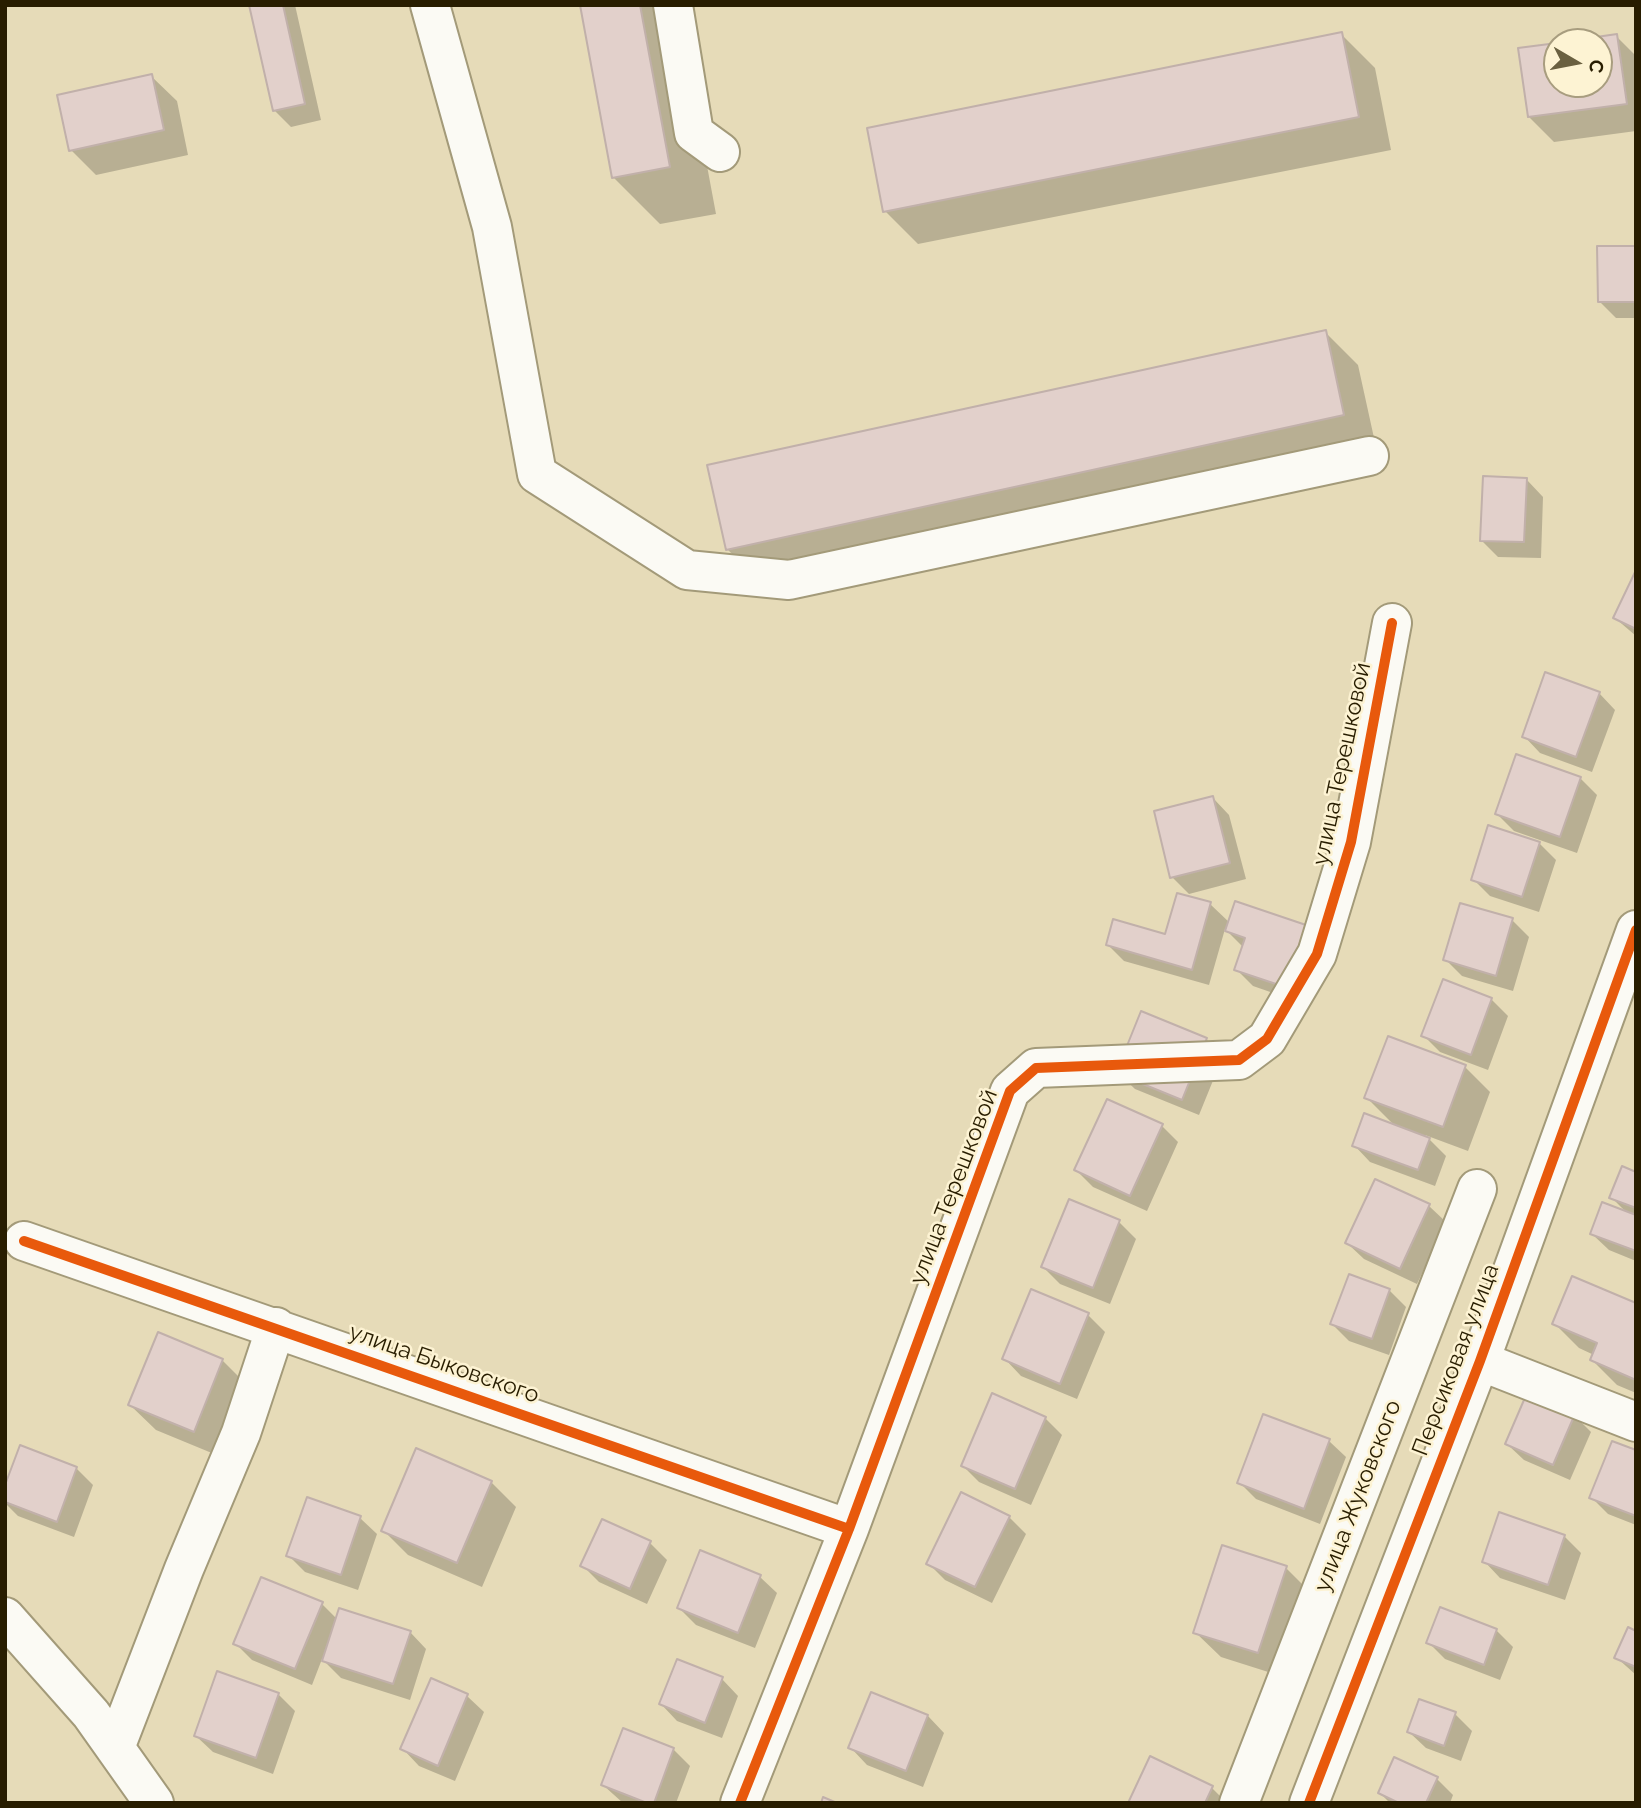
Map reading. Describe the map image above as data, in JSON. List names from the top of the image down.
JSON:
{
  "streets": {
    "street": [
      "улица Терешковой",
      "Персиковая улица",
      "улица Быковского",
      "улица Жуковского"
    ]
  },
  "crossings": [
    ["улица Терешковой", "улица Быковского"]
  ],
  "north": "right"
}
